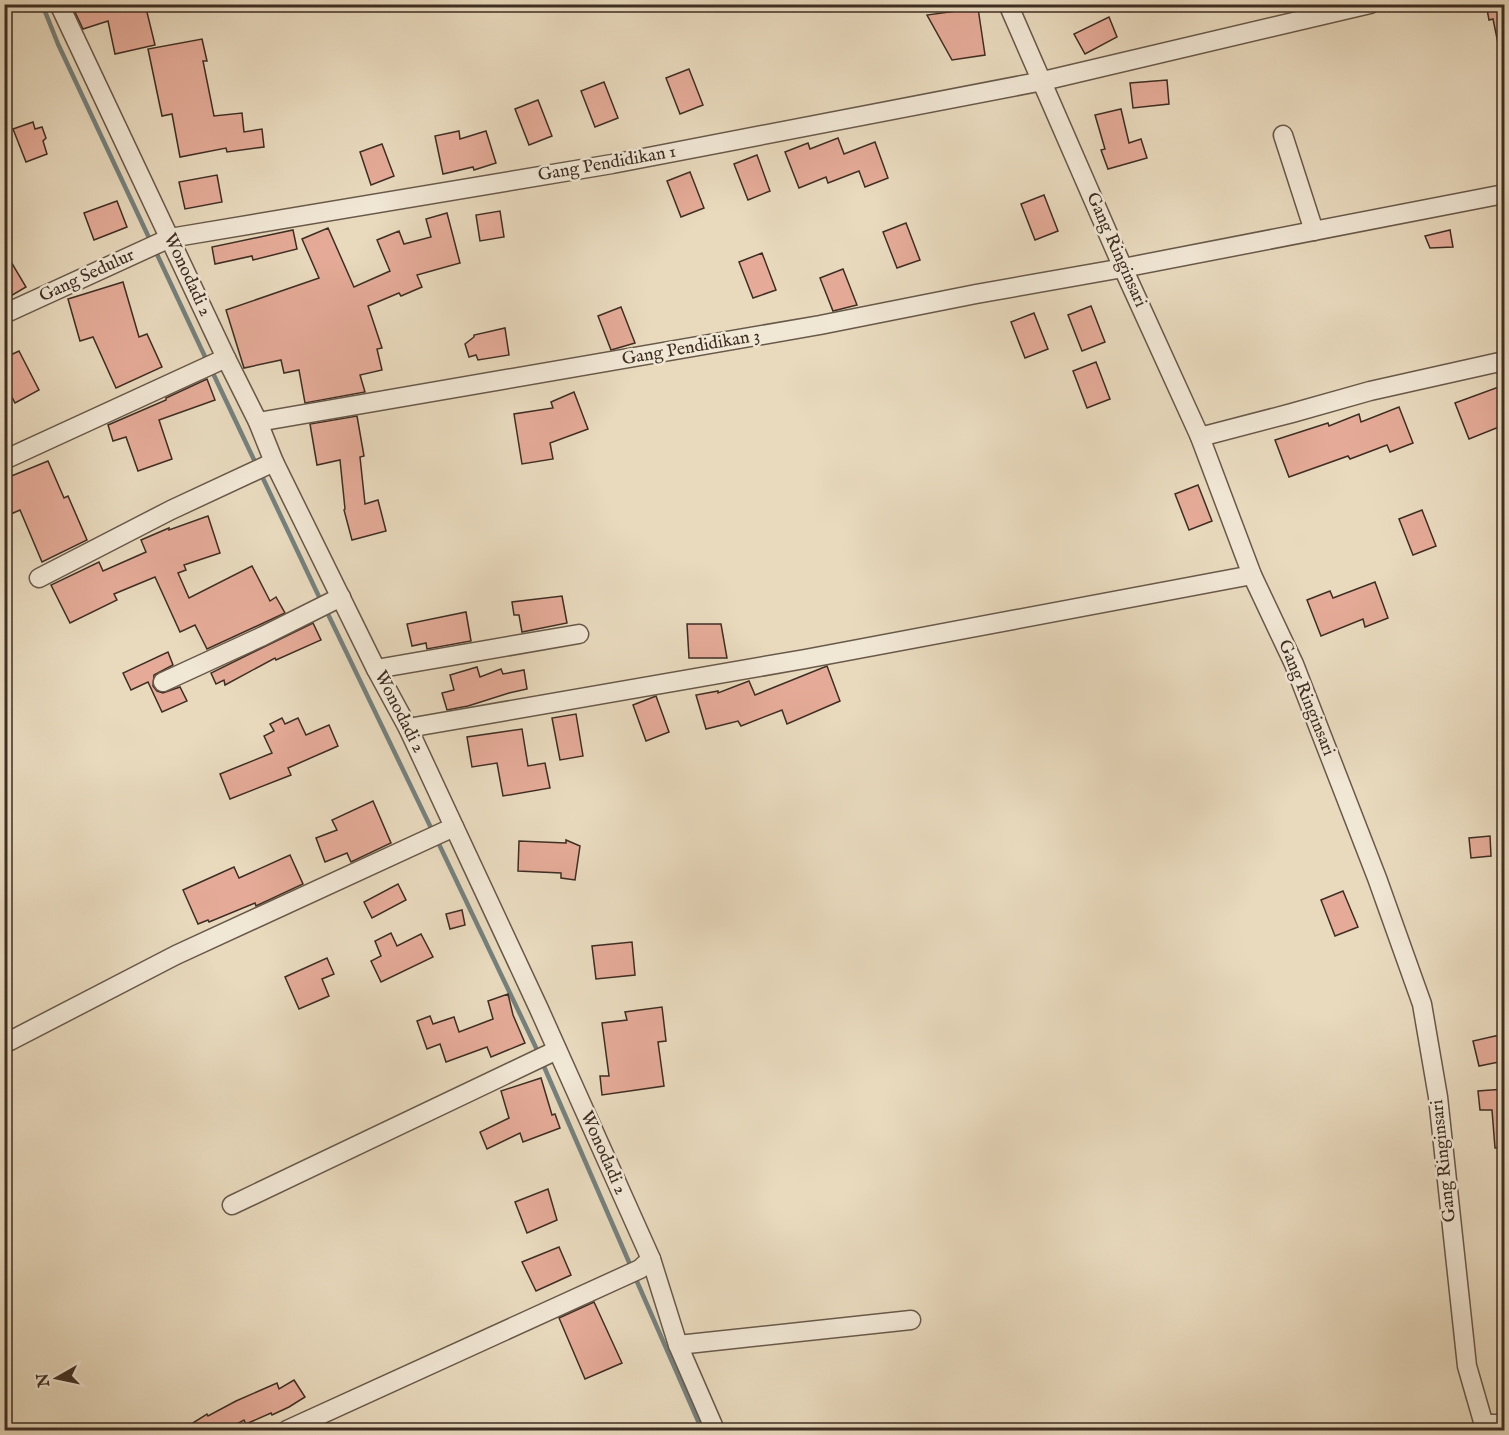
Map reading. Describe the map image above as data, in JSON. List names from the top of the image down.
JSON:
{
  "streets": {
    "street": [
      "Gang Pendidikan 1",
      "Gang Ringinsari",
      "Wonodadi 2",
      "Gang Sedulur",
      "Gang Pendidikan 3"
    ]
  },
  "crossings": [
    ["Gang Pendidikan 1", "Gang Ringinsari"],
    ["Gang Pendidikan 1", "Wonodadi 2"],
    ["Gang Pendidikan 1", "Gang Sedulur"],
    ["Gang Ringinsari", "Gang Pendidikan 3"],
    ["Wonodadi 2", "Gang Sedulur"],
    ["Wonodadi 2", "Gang Pendidikan 3"]
  ],
  "north": "left"
}
